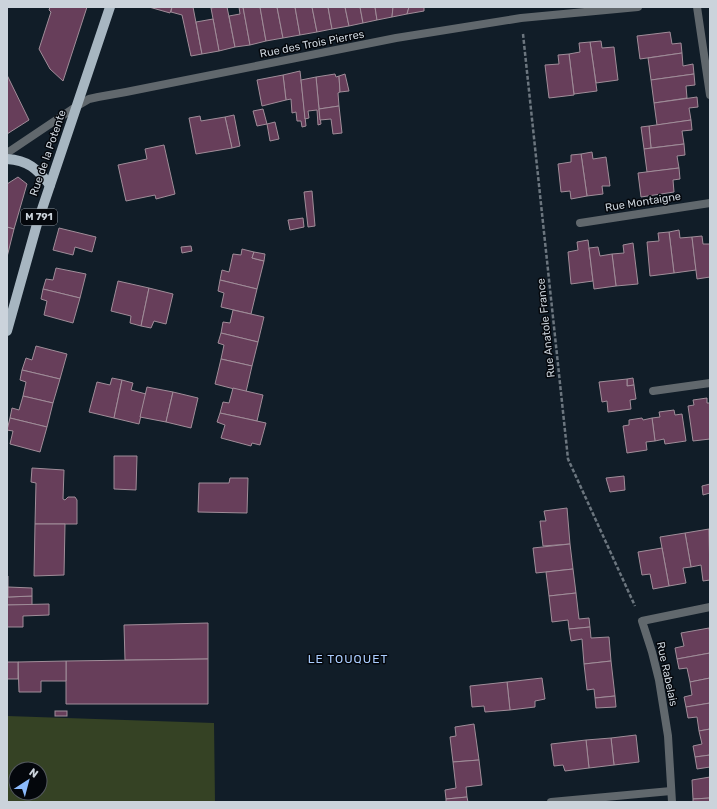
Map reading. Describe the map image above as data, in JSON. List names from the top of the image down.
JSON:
{
  "streets": {
    "main road": ["Rue de la Potente", "M 791"],
    "street": ["Rue des Trois Pierres", "Rue Montaigne", "Rue Rabelais"],
    "path": ["Rue Anatole France"]
  },
  "crossings": [
    ["Rue des Trois Pierres", "Rue de la Potente"],
    ["Rue des Trois Pierres", "Rue Anatole France"],
    ["Rue Anatole France", "Rue Rabelais"]
  ],
  "districts": ["LE TOUQUET"],
  "north": "top right"
}
